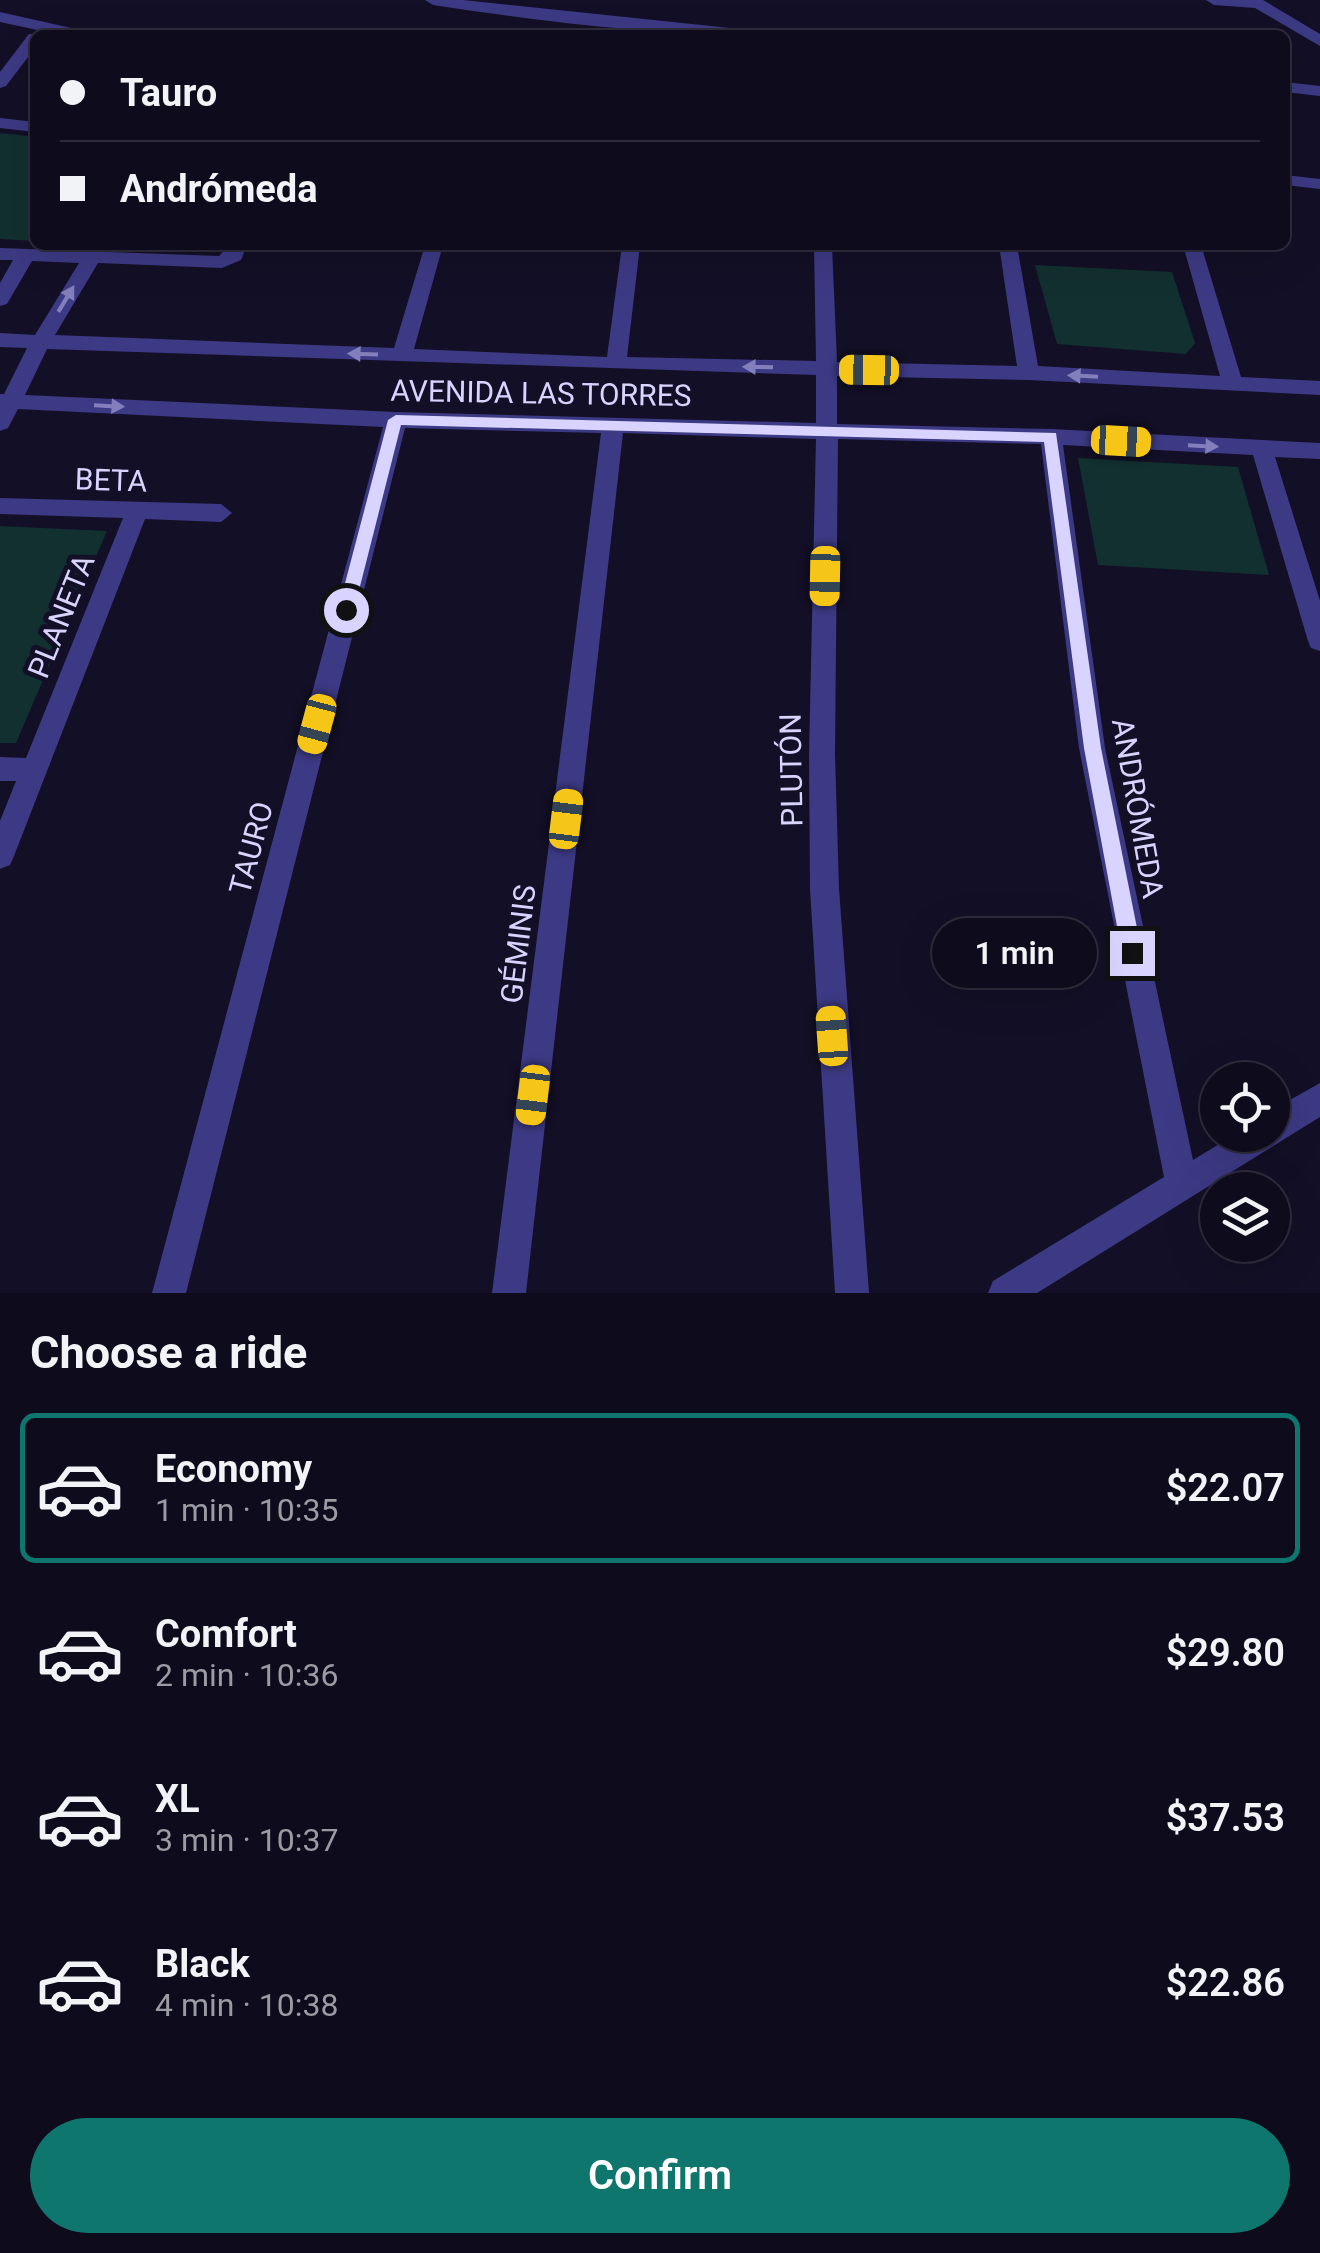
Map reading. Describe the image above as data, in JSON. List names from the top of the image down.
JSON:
{
  "streets": {
    "street": [
      "AVENIDA LAS TORRES",
      "BETA",
      "PLANETA",
      "PLUTÓN",
      "ANDRÓMEDA",
      "TAURO",
      "GÉMINIS"
    ]
  },
  "crossings": [
    ["AVENIDA LAS TORRES", "PLUTÓN"],
    ["AVENIDA LAS TORRES", "ANDRÓMEDA"],
    ["AVENIDA LAS TORRES", "TAURO"],
    ["AVENIDA LAS TORRES", "GÉMINIS"],
    ["BETA", "PLANETA"]
  ],
  "page": {
    "banner": ["Tauro", "Andrómeda"],
    "bubble": "1 min",
    "heading": "Choose a ride",
    "list": [
      {
        "name": "Economy",
        "note": "1 min · 10:35",
        "value": "$22.07"
      },
      {
        "name": "Comfort",
        "note": "2 min · 10:36",
        "value": "$29.80"
      },
      {
        "name": "XL",
        "note": "3 min · 10:37",
        "value": "$37.53"
      },
      {
        "name": "Black",
        "note": "4 min · 10:38",
        "value": "$22.86"
      }
    ],
    "buttons": "Confirm"
  }
}
